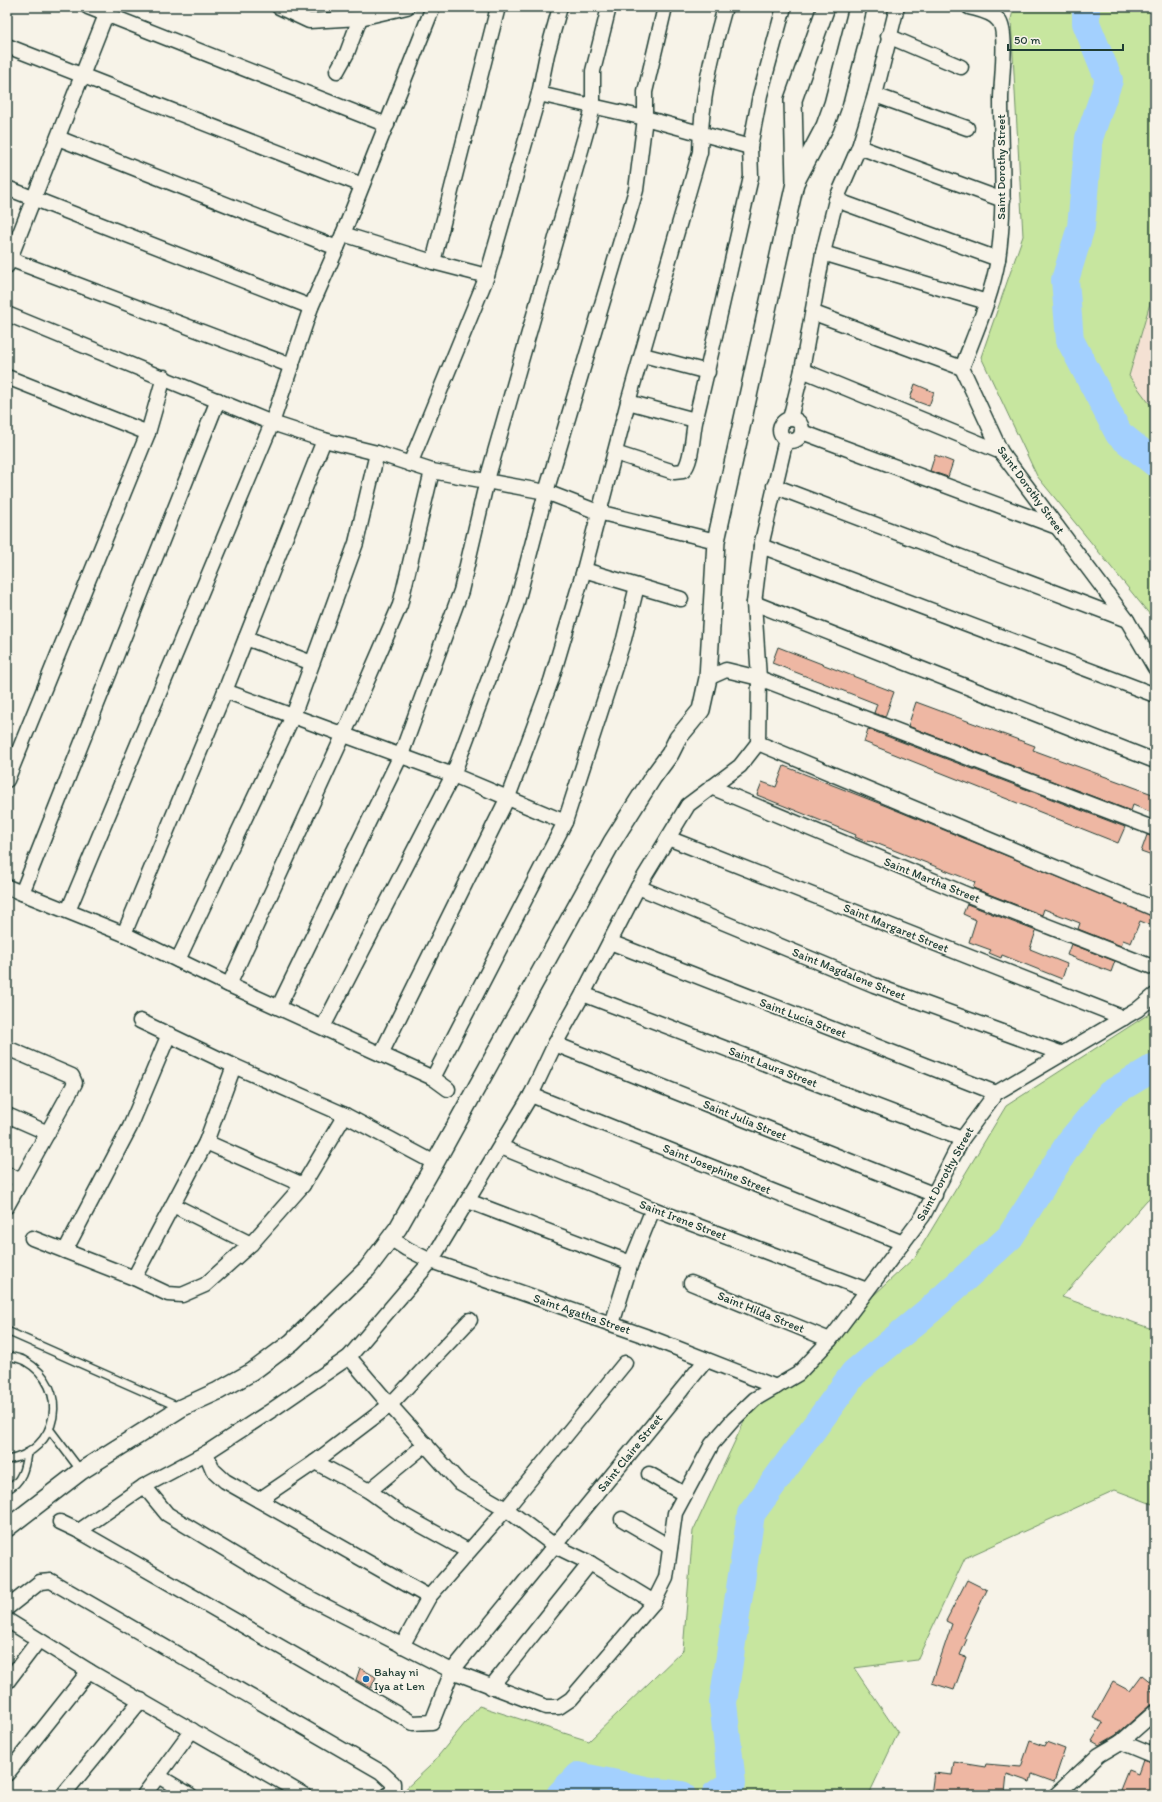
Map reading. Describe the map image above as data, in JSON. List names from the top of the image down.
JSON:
{
  "streets": {
    "street": [
      "Saint Dorothy Street",
      "Saint Martha Street",
      "Saint Margaret Street",
      "Saint Magdalene Street",
      "Saint Lucia Street",
      "Saint Laura Street",
      "Saint Julia Street",
      "Saint Josephine Street",
      "Saint Irene Street",
      "Saint Hilda Street",
      "Saint Agatha Street",
      "Saint Claire Street"
    ]
  },
  "crossings": [
    ["Saint Dorothy Street", "Saint Margaret Street"],
    ["Saint Dorothy Street", "Saint Magdalene Street"],
    ["Saint Dorothy Street", "Saint Lucia Street"],
    ["Saint Dorothy Street", "Saint Laura Street"],
    ["Saint Dorothy Street", "Saint Julia Street"],
    ["Saint Dorothy Street", "Saint Josephine Street"],
    ["Saint Dorothy Street", "Saint Irene Street"],
    ["Saint Dorothy Street", "Saint Hilda Street"],
    ["Saint Dorothy Street", "Saint Agatha Street"],
    ["Saint Dorothy Street", "Saint Claire Street"],
    ["Saint Agatha Street", "Saint Claire Street"]
  ],
  "places": ["Bahay ni Iya at Len"],
  "scale_bar": "50 m"
}
